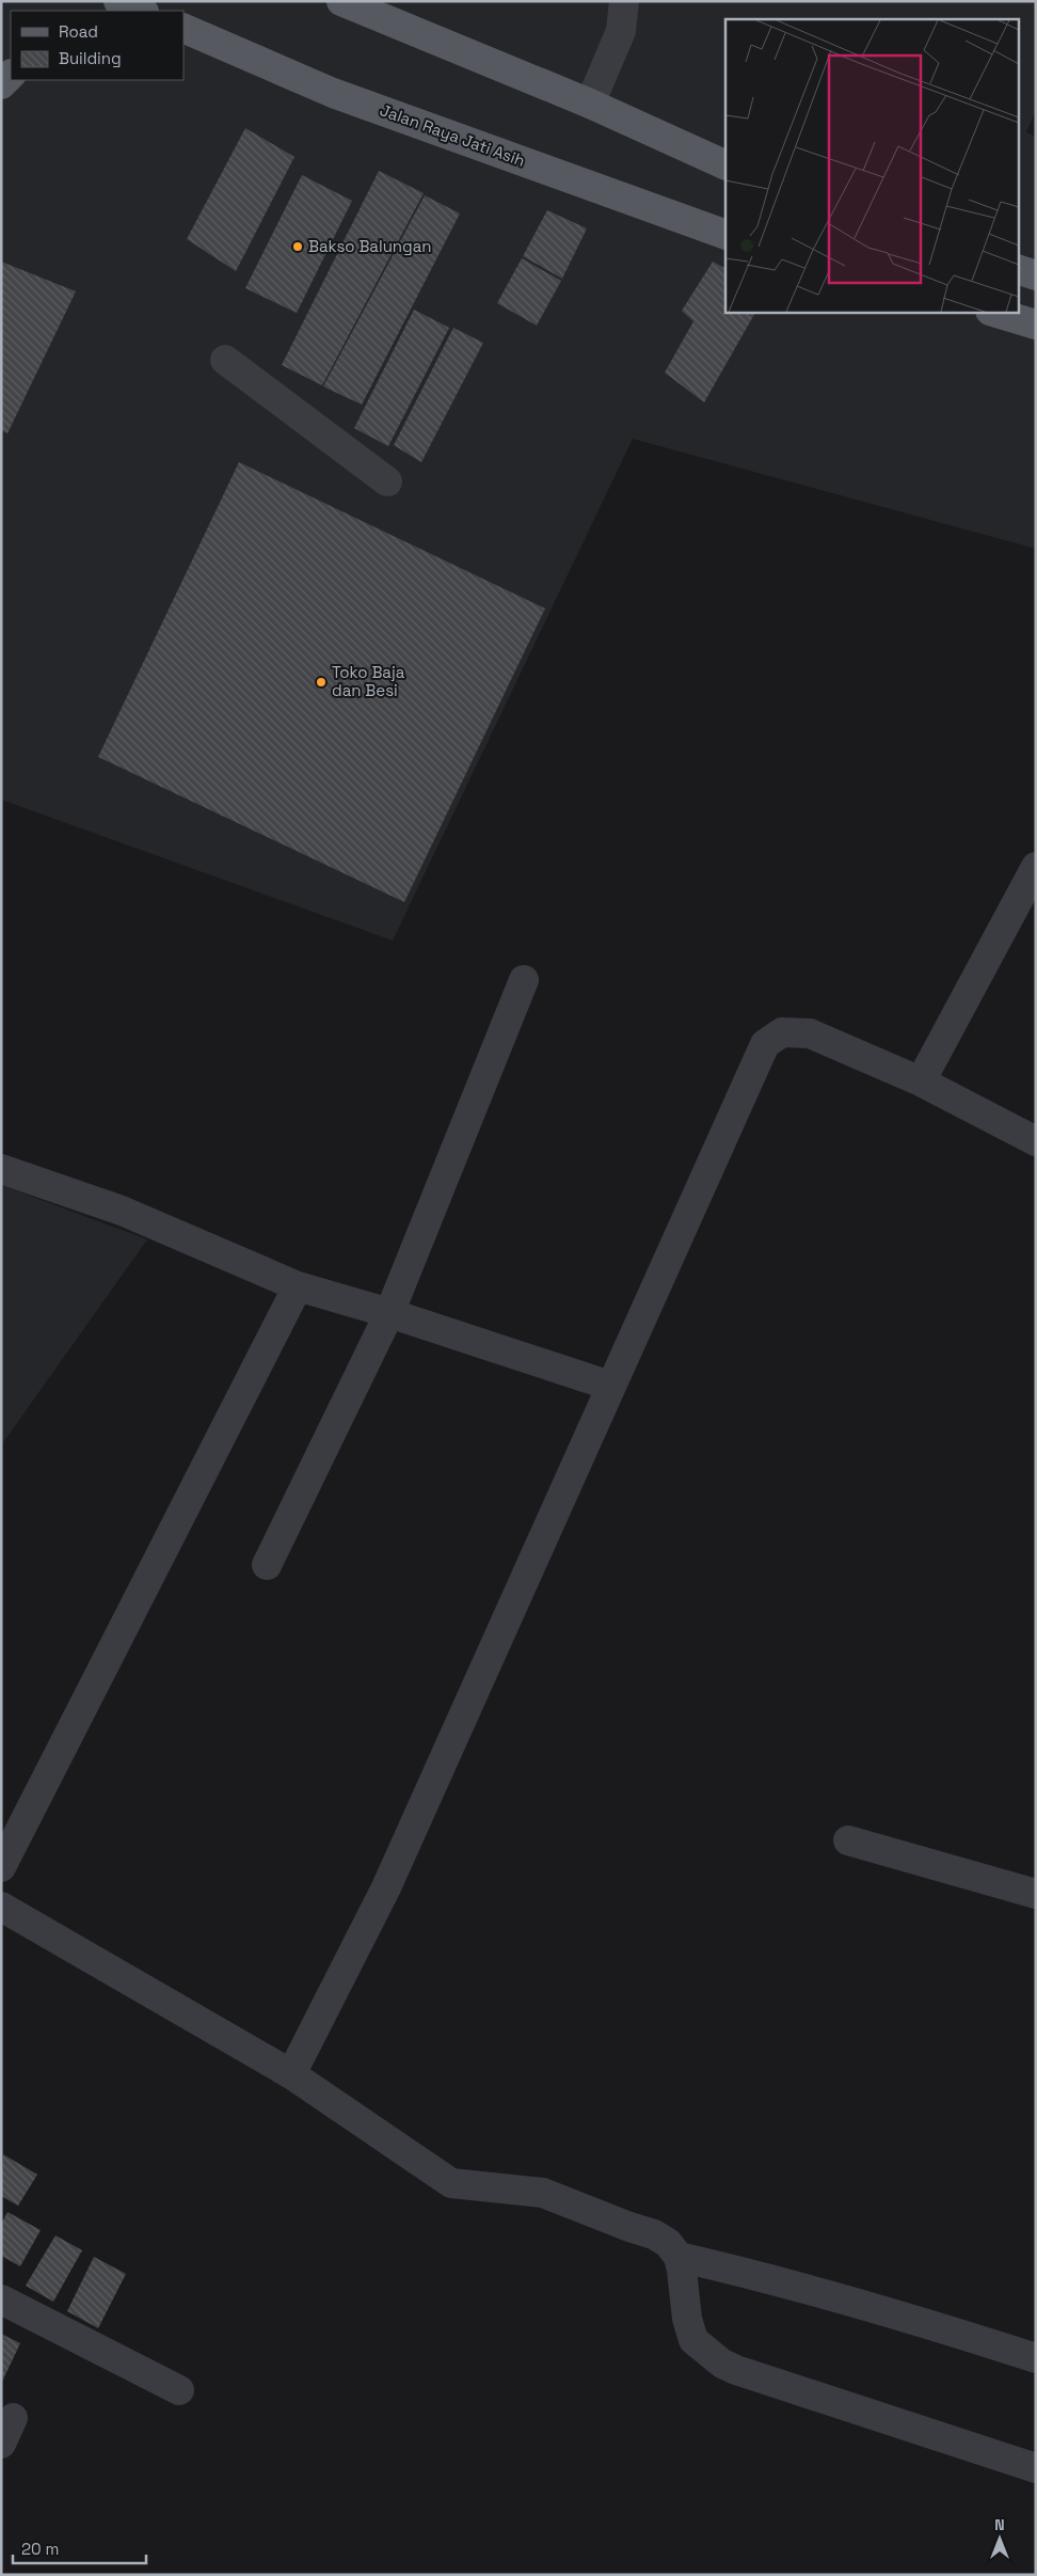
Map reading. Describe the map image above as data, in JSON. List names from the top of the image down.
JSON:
{
  "streets": {
    "main road": ["Jalan Raya Jati Asih"]
  },
  "places": ["Bakso Balungan", "Toko Baja dan Besi"],
  "legend": ["Road", "Building"],
  "scale_bar": "20 m",
  "north": "top"
}
